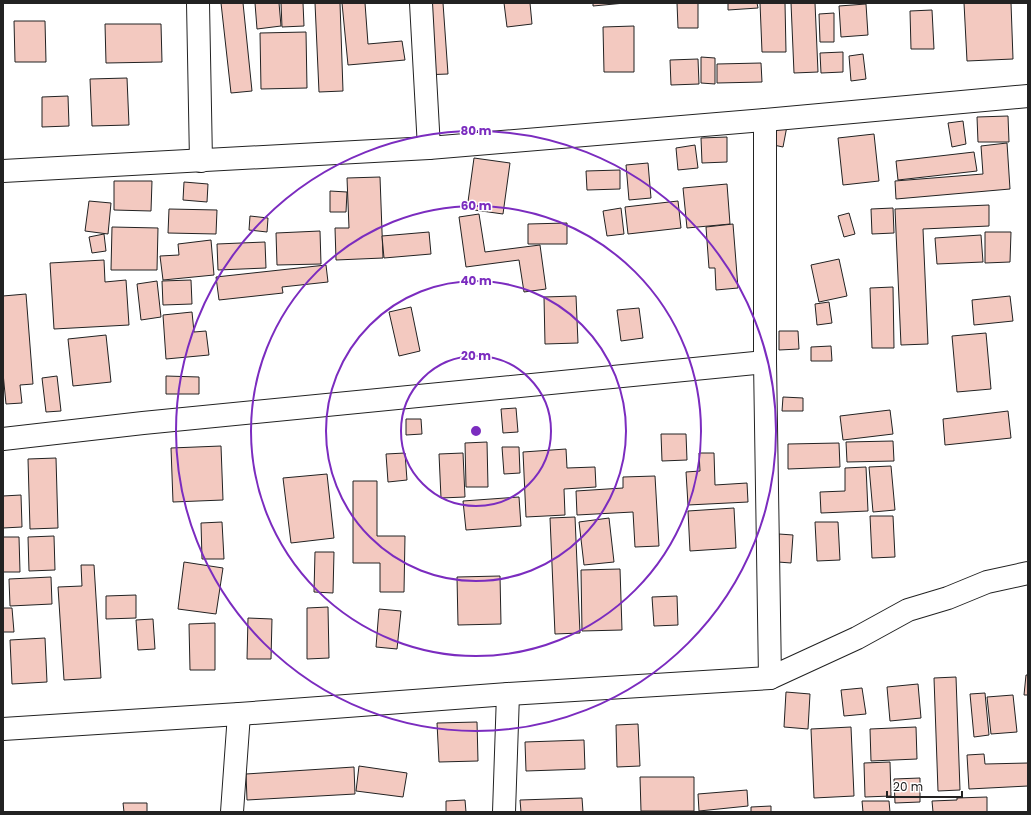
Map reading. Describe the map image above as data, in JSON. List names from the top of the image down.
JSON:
{
  "scale_bar": "20 m",
  "rings": [
    "80 m",
    "60 m",
    "40 m",
    "20 m"
  ]
}
